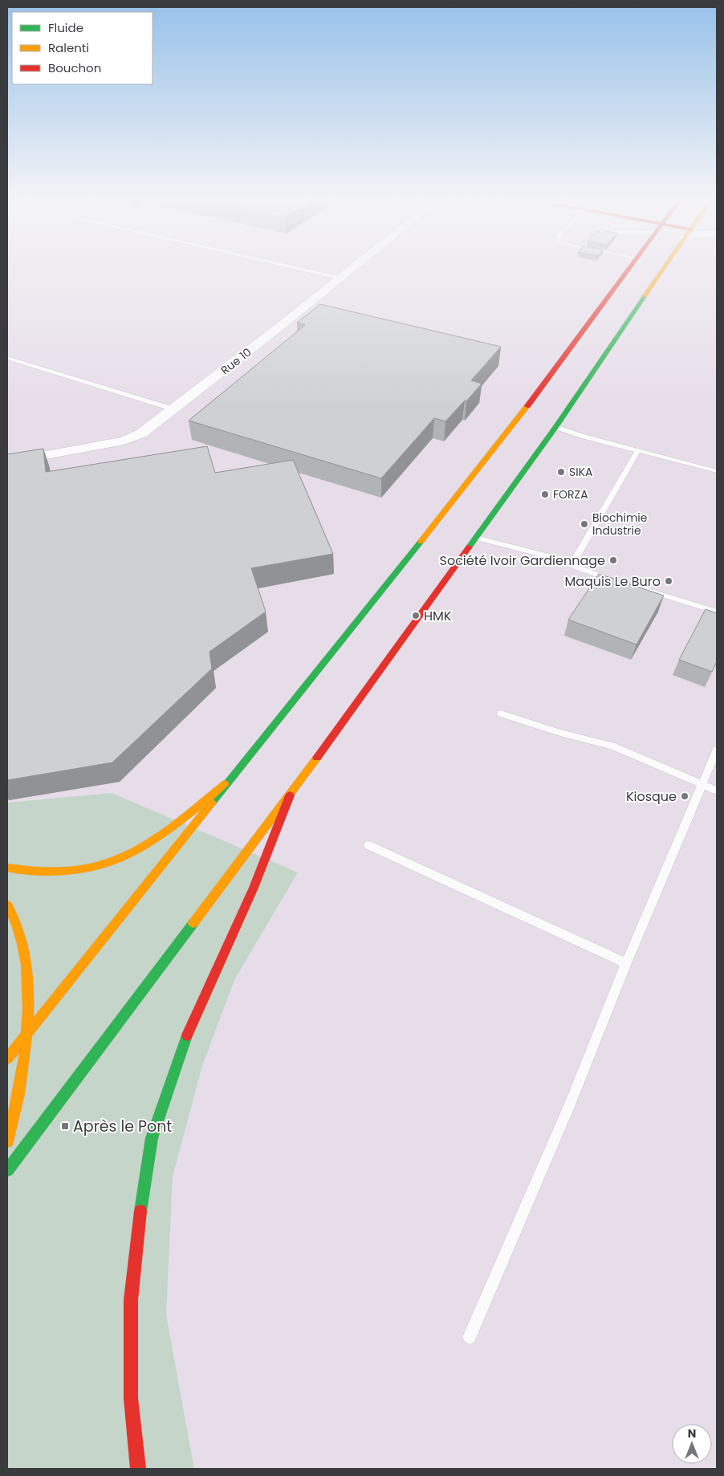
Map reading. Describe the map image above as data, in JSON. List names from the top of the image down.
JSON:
{
  "streets": {
    "street": ["Rue 10"]
  },
  "places": {
    "other": [
      "SIKA",
      "FORZA",
      "Biochimie Industrie",
      "Société Ivoir Gardiennage",
      "Maquis Le Buro",
      "HMK",
      "Kiosque"
    ],
    "transit": ["Après le Pont"]
  },
  "legend": ["Fluide", "Ralenti", "Bouchon"],
  "north": "top"
}
